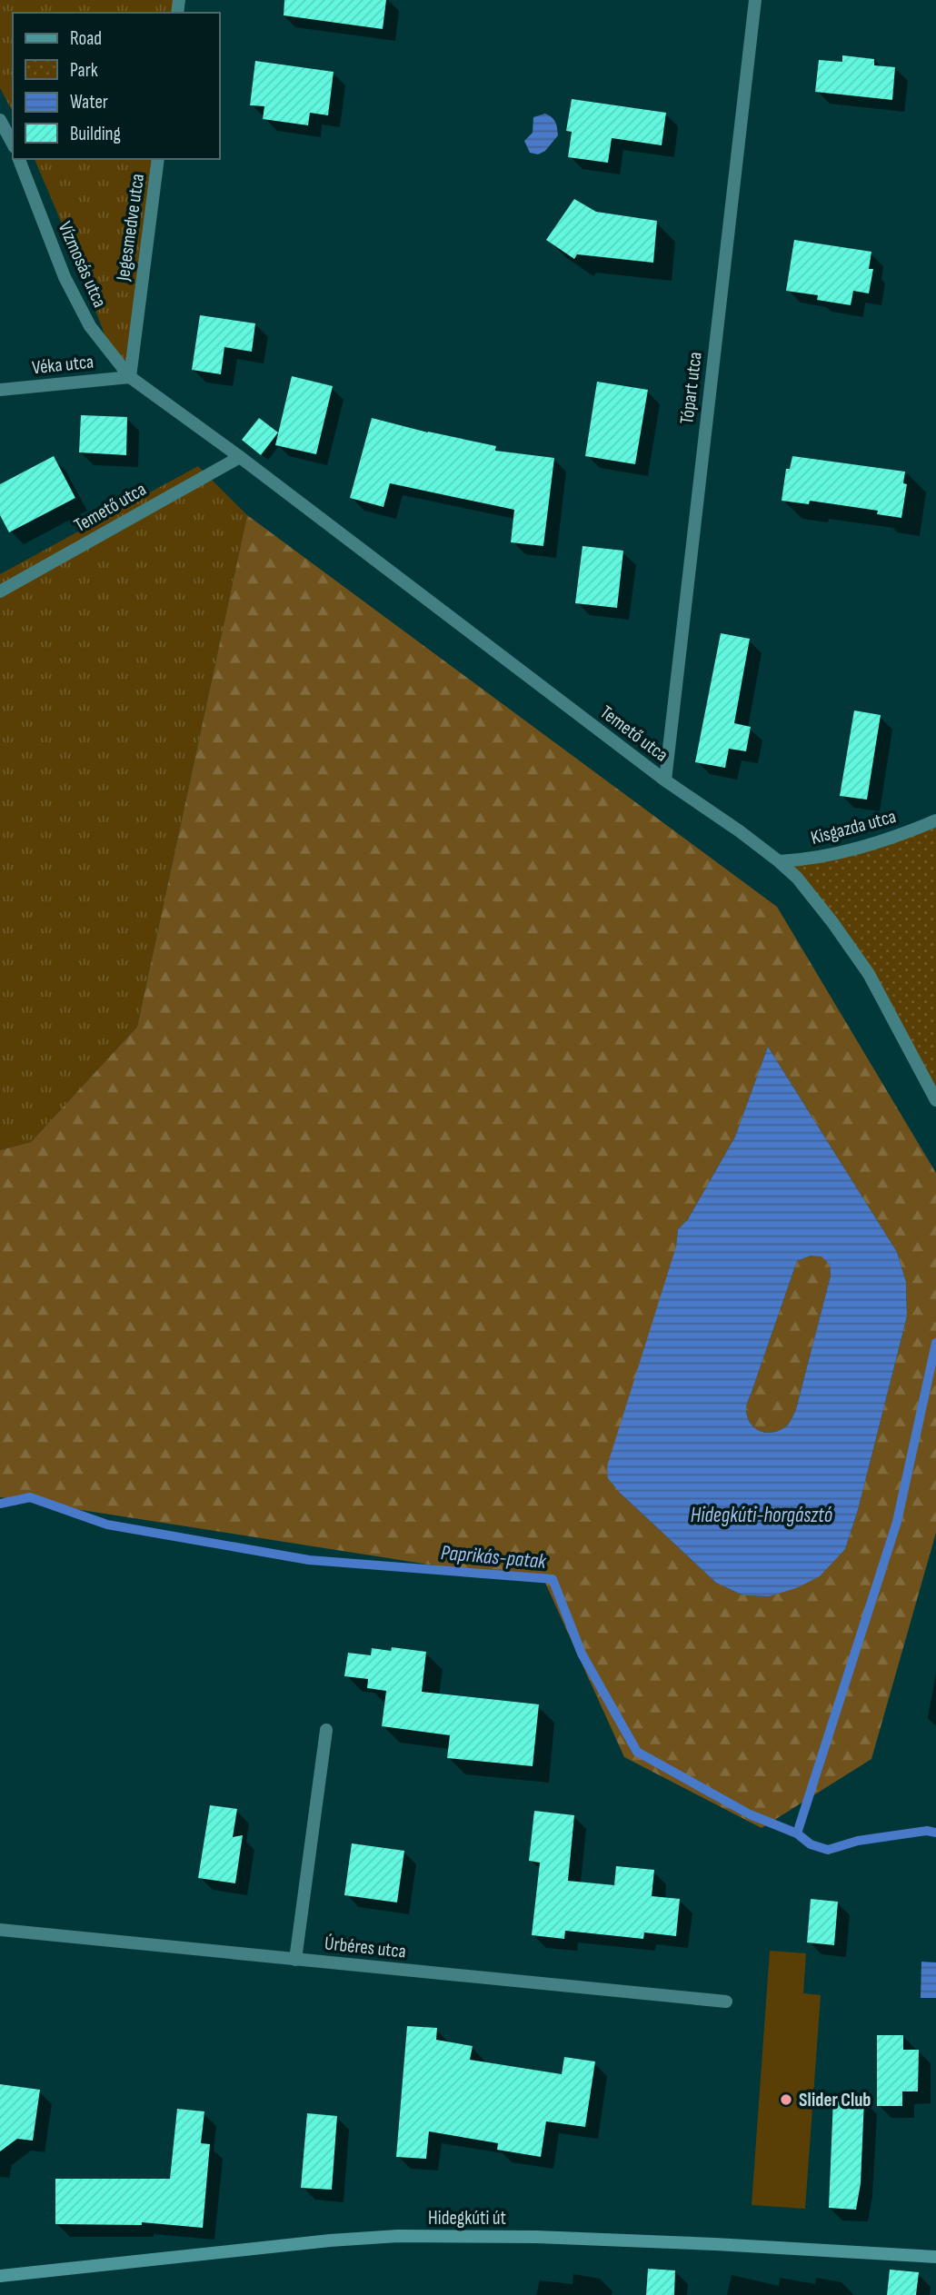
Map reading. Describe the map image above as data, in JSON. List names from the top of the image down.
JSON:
{
  "streets": {
    "main road": ["Hidegkúti út"],
    "street": [
      "Jegesmedve utca",
      "Vízmosás utca",
      "Véka utca",
      "Tópart utca",
      "Temető utca",
      "Kisgazda utca",
      "Úrbéres utca"
    ]
  },
  "crossings": [
    ["Jegesmedve utca", "Vízmosás utca"],
    ["Jegesmedve utca", "Véka utca"],
    ["Jegesmedve utca", "Temető utca"],
    ["Vízmosás utca", "Véka utca"],
    ["Vízmosás utca", "Temető utca"],
    ["Véka utca", "Temető utca"],
    ["Tópart utca", "Temető utca"],
    ["Temető utca", "Kisgazda utca"]
  ],
  "water": ["Hidegkúti-horgásztó", "Paprikás-patak"],
  "places": ["Slider Club"],
  "legend": [
    "Road",
    "Park",
    "Water",
    "Building"
  ]
}
